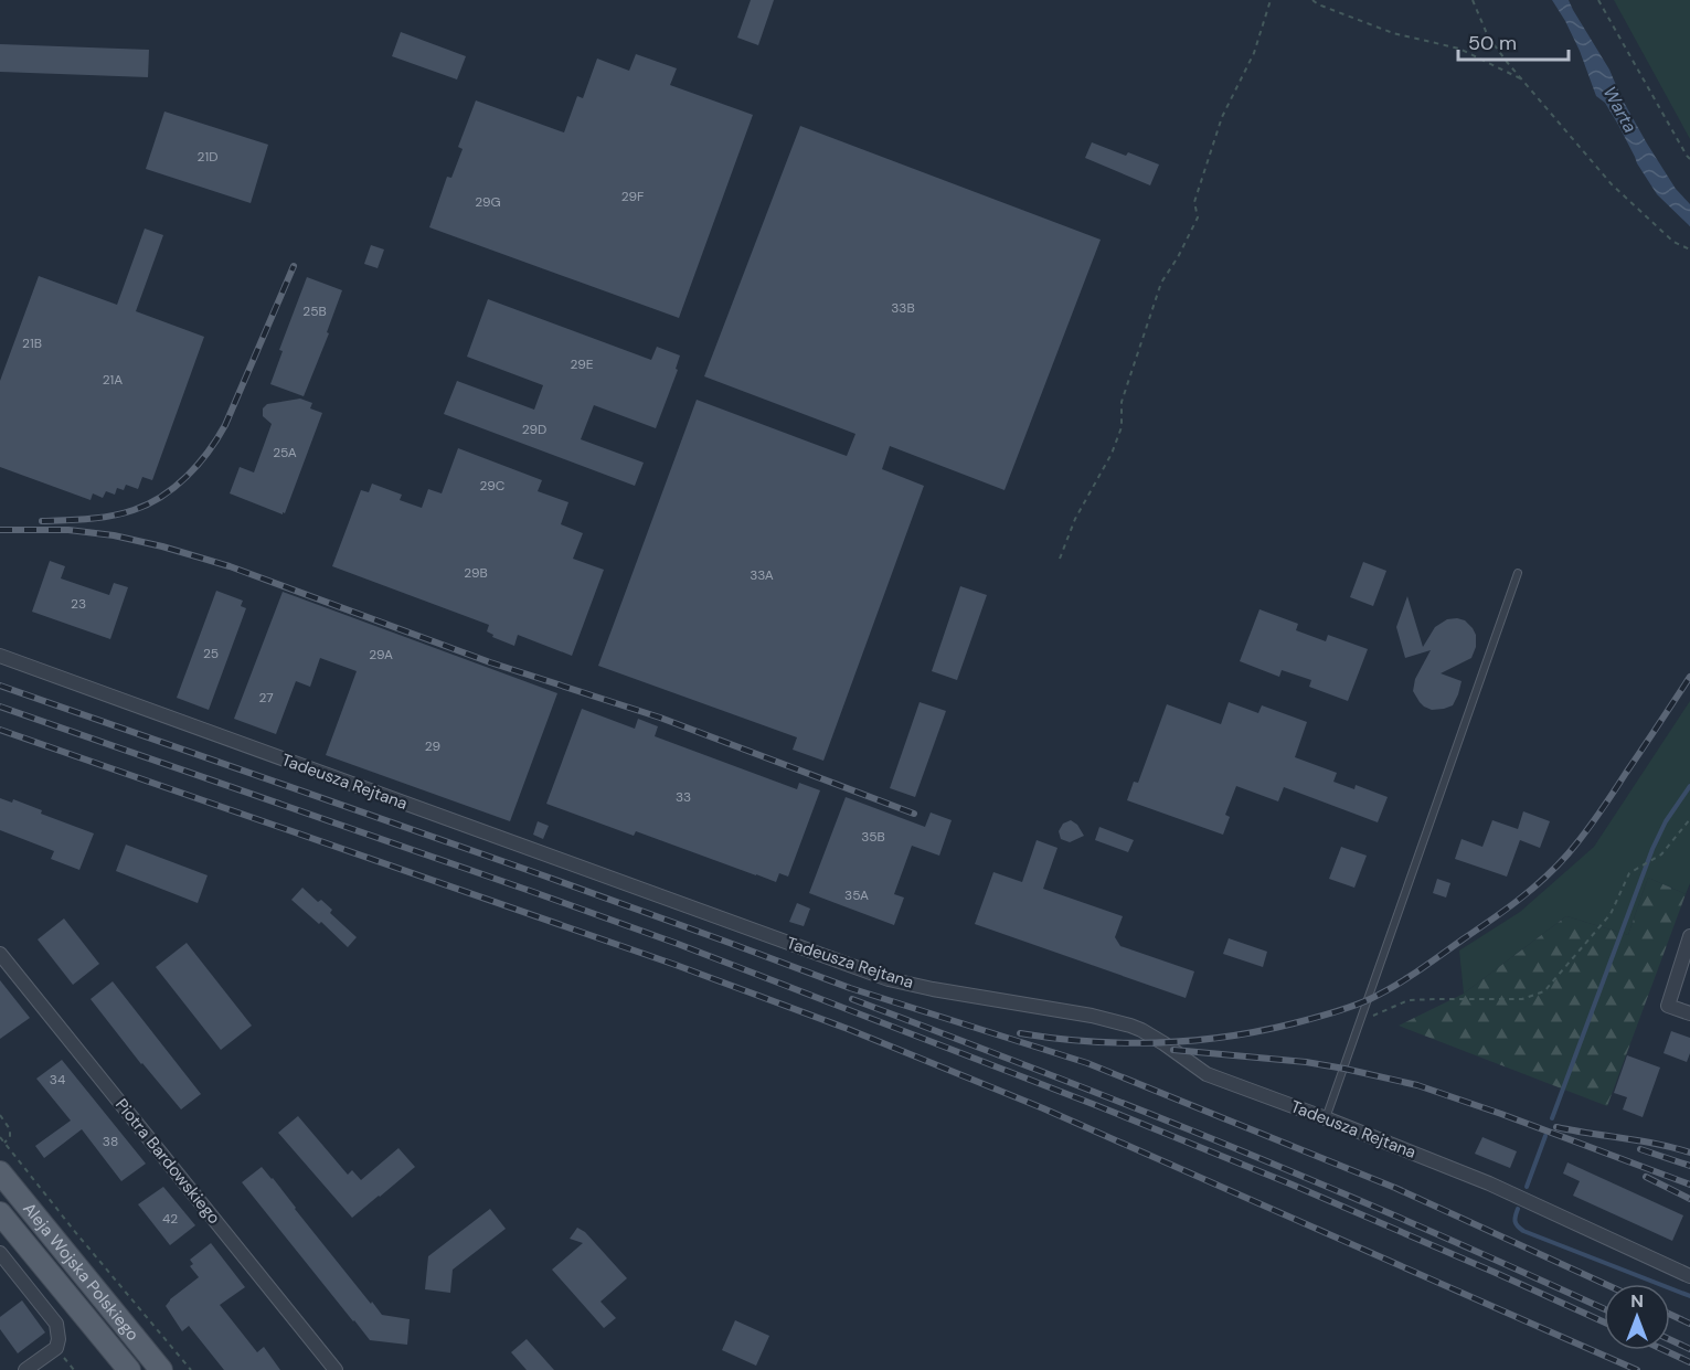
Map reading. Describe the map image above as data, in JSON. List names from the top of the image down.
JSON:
{
  "streets": {
    "main road": ["Aleja Wojska Polskiego"],
    "street": ["Tadeusza Rejtana", "Piotra Bardowskiego"]
  },
  "water": ["Warta"],
  "house_numbers": [
    "21D",
    "29F",
    "29G",
    "33B",
    "25B",
    "21B",
    "29E",
    "21A",
    "29D",
    "25A",
    "29C",
    "29B",
    "33A",
    "23",
    "25",
    "29A",
    "27",
    "29",
    "33",
    "35B",
    "35A",
    "34",
    "38",
    "42"
  ],
  "scale_bar": "50 m",
  "north": "top"
}
